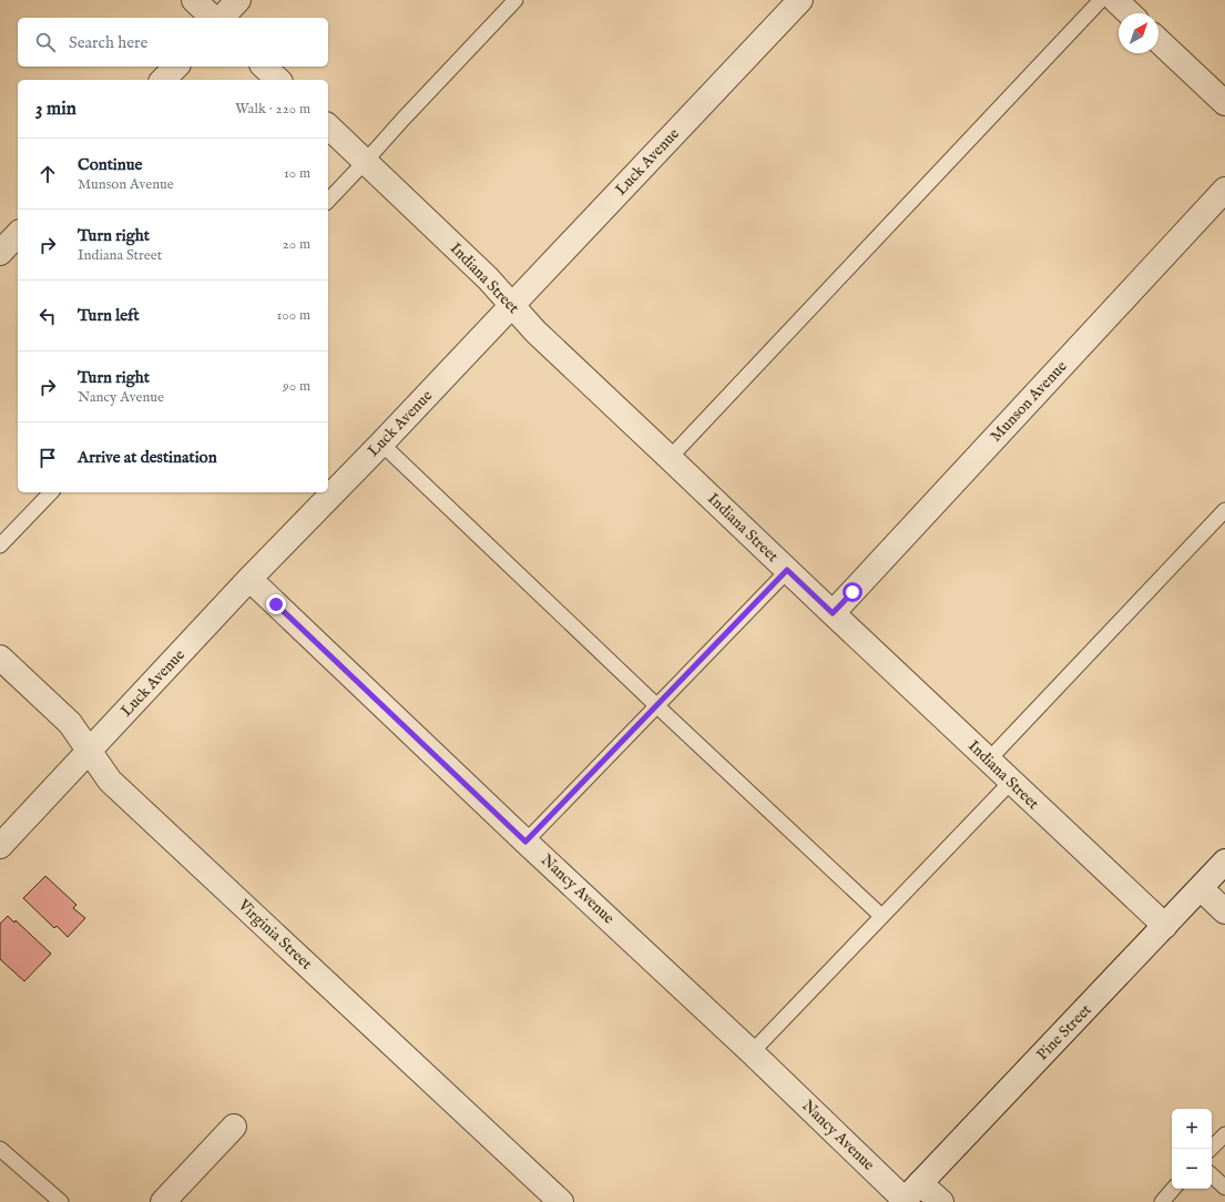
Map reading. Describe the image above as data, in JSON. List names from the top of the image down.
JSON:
{
  "streets": {
    "street": [
      "Luck Avenue",
      "Indiana Street",
      "Munson Avenue",
      "Nancy Avenue",
      "Virginia Street",
      "Pine Street"
    ]
  },
  "crossings": [
    ["Luck Avenue", "Indiana Street"],
    ["Luck Avenue", "Nancy Avenue"],
    ["Luck Avenue", "Virginia Street"],
    ["Indiana Street", "Munson Avenue"],
    ["Indiana Street", "Pine Street"],
    ["Nancy Avenue", "Pine Street"]
  ],
  "north": "top right",
  "page": {
    "search": "Search here",
    "heading": ["3 min", "Walk · 220 m"],
    "list": [
      ["Continue", "Munson Avenue", "10 m"],
      ["Turn right", "Indiana Street", "20 m"],
      ["Turn left", "100 m"],
      ["Turn right", "Nancy Avenue", "90 m"],
      "Arrive at destination"
    ],
    "map_buttons": ["+", "−"]
  }
}
